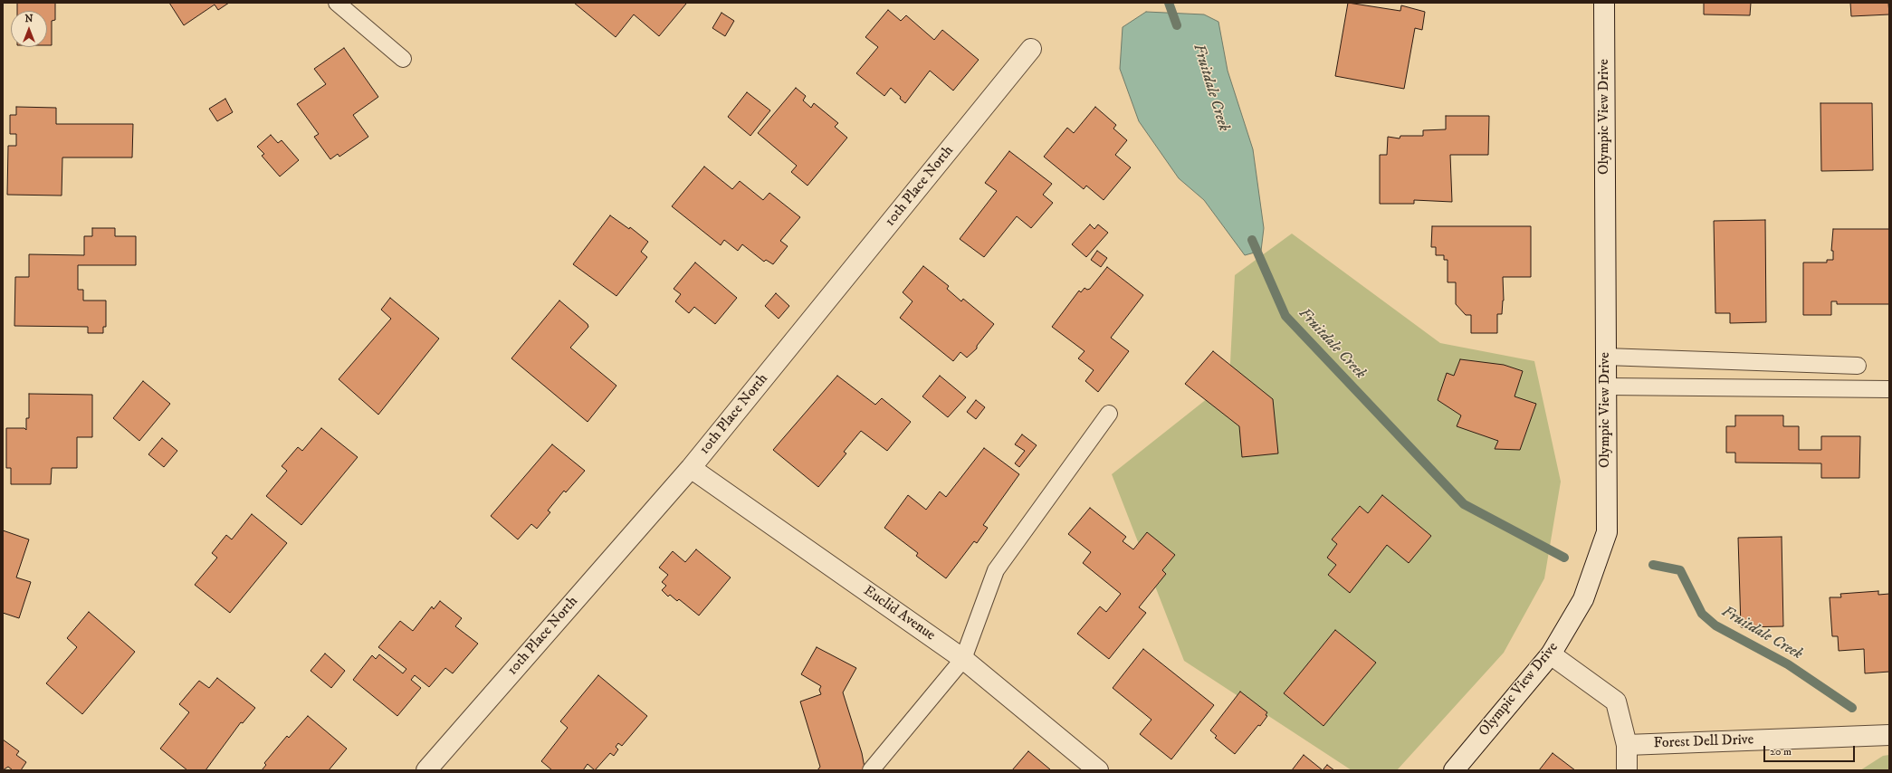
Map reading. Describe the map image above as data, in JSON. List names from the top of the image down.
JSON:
{
  "streets": {
    "street": [
      "Olympic View Drive",
      "10th Place North",
      "Euclid Avenue",
      "Forest Dell Drive"
    ]
  },
  "crossings": [
    ["10th Place North", "Euclid Avenue"]
  ],
  "water": ["Fruitdale Creek"],
  "scale_bar": "20 m",
  "north": "top"
}
